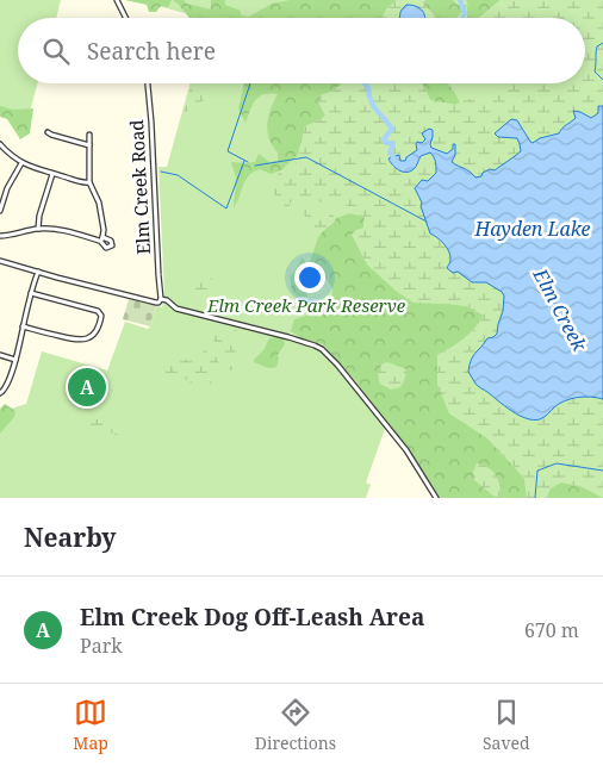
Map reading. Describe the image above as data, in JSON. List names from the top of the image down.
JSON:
{
  "streets": {
    "street": ["Elm Creek Road"]
  },
  "water": ["Hayden Lake", "Elm Creek"],
  "parks": ["Elm Creek Park Reserve"],
  "page": {
    "search": "Search here",
    "pins": "A",
    "heading": "Nearby",
    "list": [
      {
        "mark": "A",
        "name": "Elm Creek Dog Off-Leash Area",
        "note": "Park",
        "value": "670 m"
      }
    ],
    "nav": ["Map", "Directions", "Saved"]
  }
}
